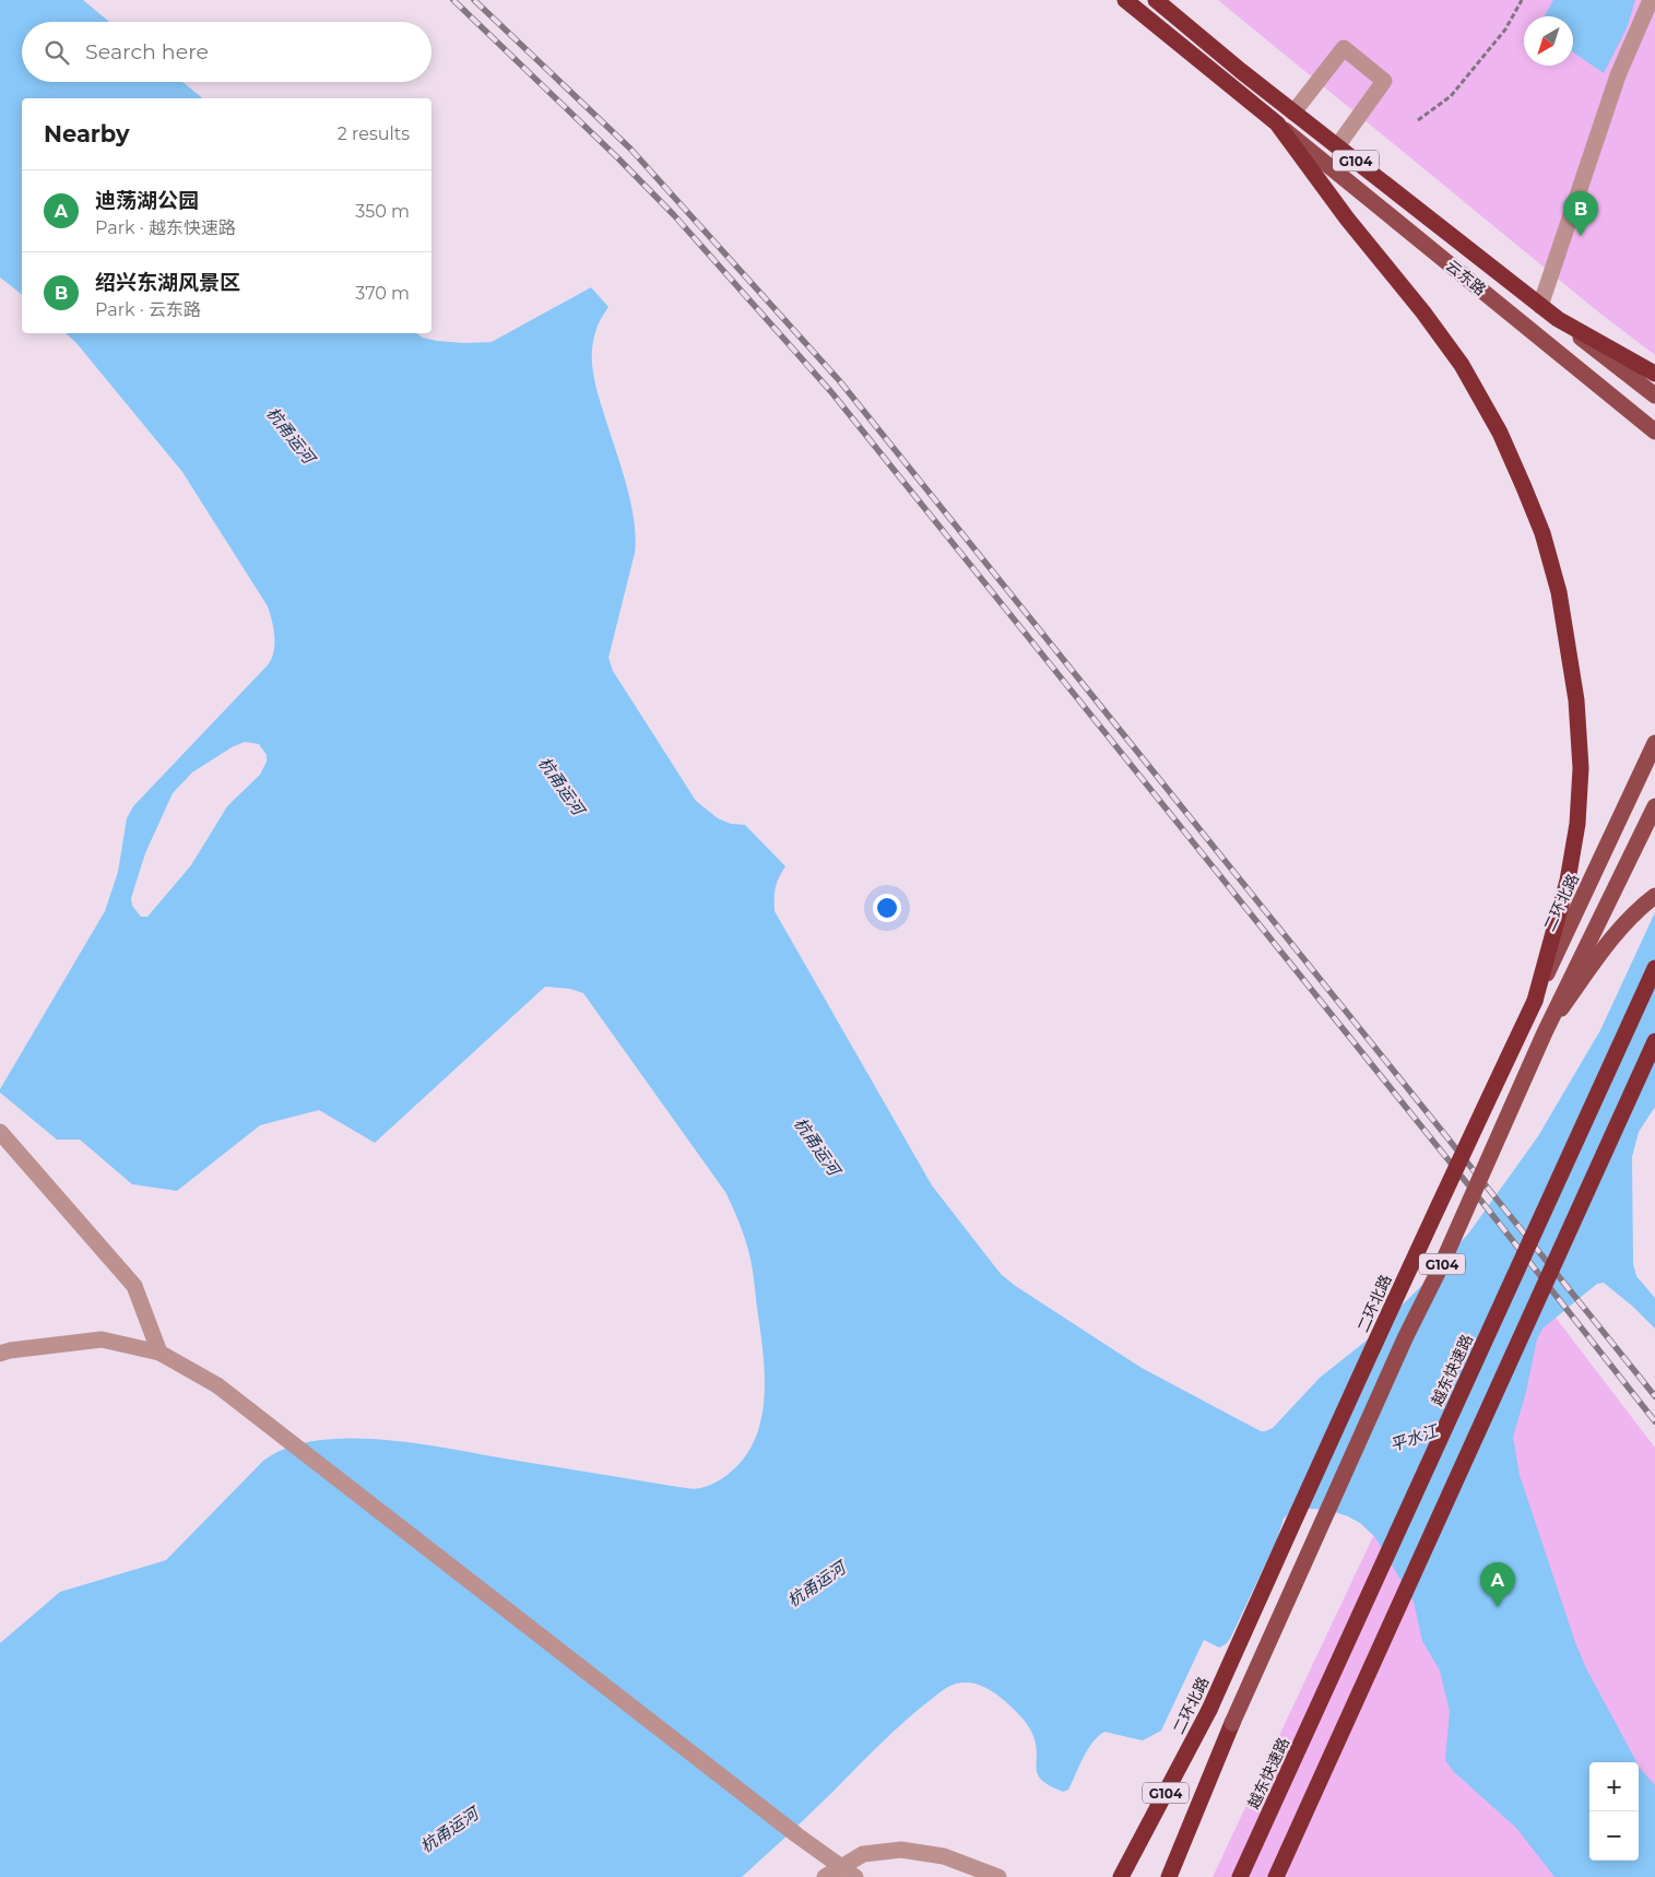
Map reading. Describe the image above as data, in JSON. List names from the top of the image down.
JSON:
{
  "streets": {
    "highway": ["G104", "二环北路", "越东快速路"],
    "main road": ["云东路"]
  },
  "water": ["杭甬运河", "平水江"],
  "north": "bottom left",
  "page": {
    "search": "Search here",
    "heading": ["Nearby", "2 results"],
    "list": [
      {
        "mark": "A",
        "name": "迪荡湖公园",
        "note": "Park · 越东快速路",
        "value": "350 m"
      },
      {
        "mark": "B",
        "name": "绍兴东湖风景区",
        "note": "Park · 云东路",
        "value": "370 m"
      }
    ],
    "pins": ["B", "A"],
    "map_buttons": ["+", "−"]
  }
}
